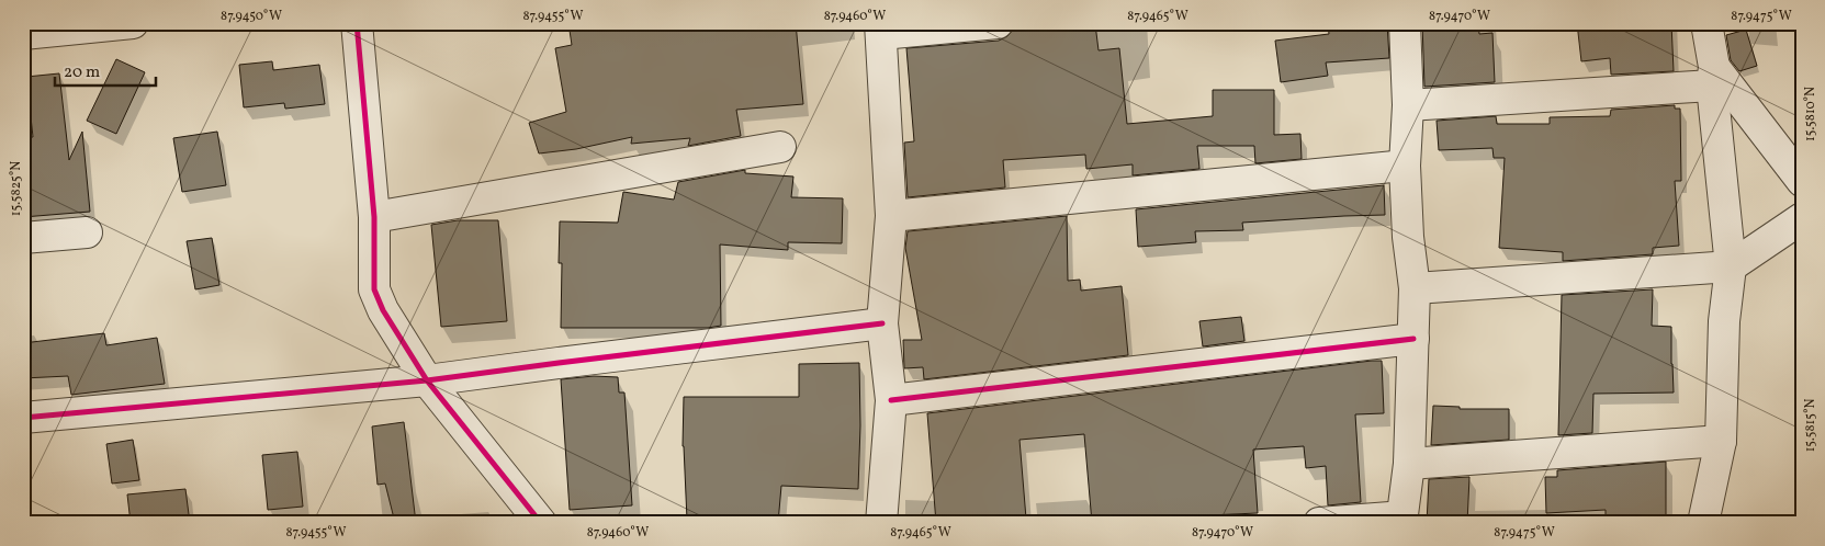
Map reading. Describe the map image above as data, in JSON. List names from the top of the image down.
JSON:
{
  "scale_bar": "20 m",
  "coordinates": [
    "87.9450°W",
    "87.9455°W",
    "87.9460°W",
    "87.9465°W",
    "87.9470°W",
    "87.9475°W",
    "15.5810°N",
    "15.5825°N",
    "15.5815°N"
  ]
}
